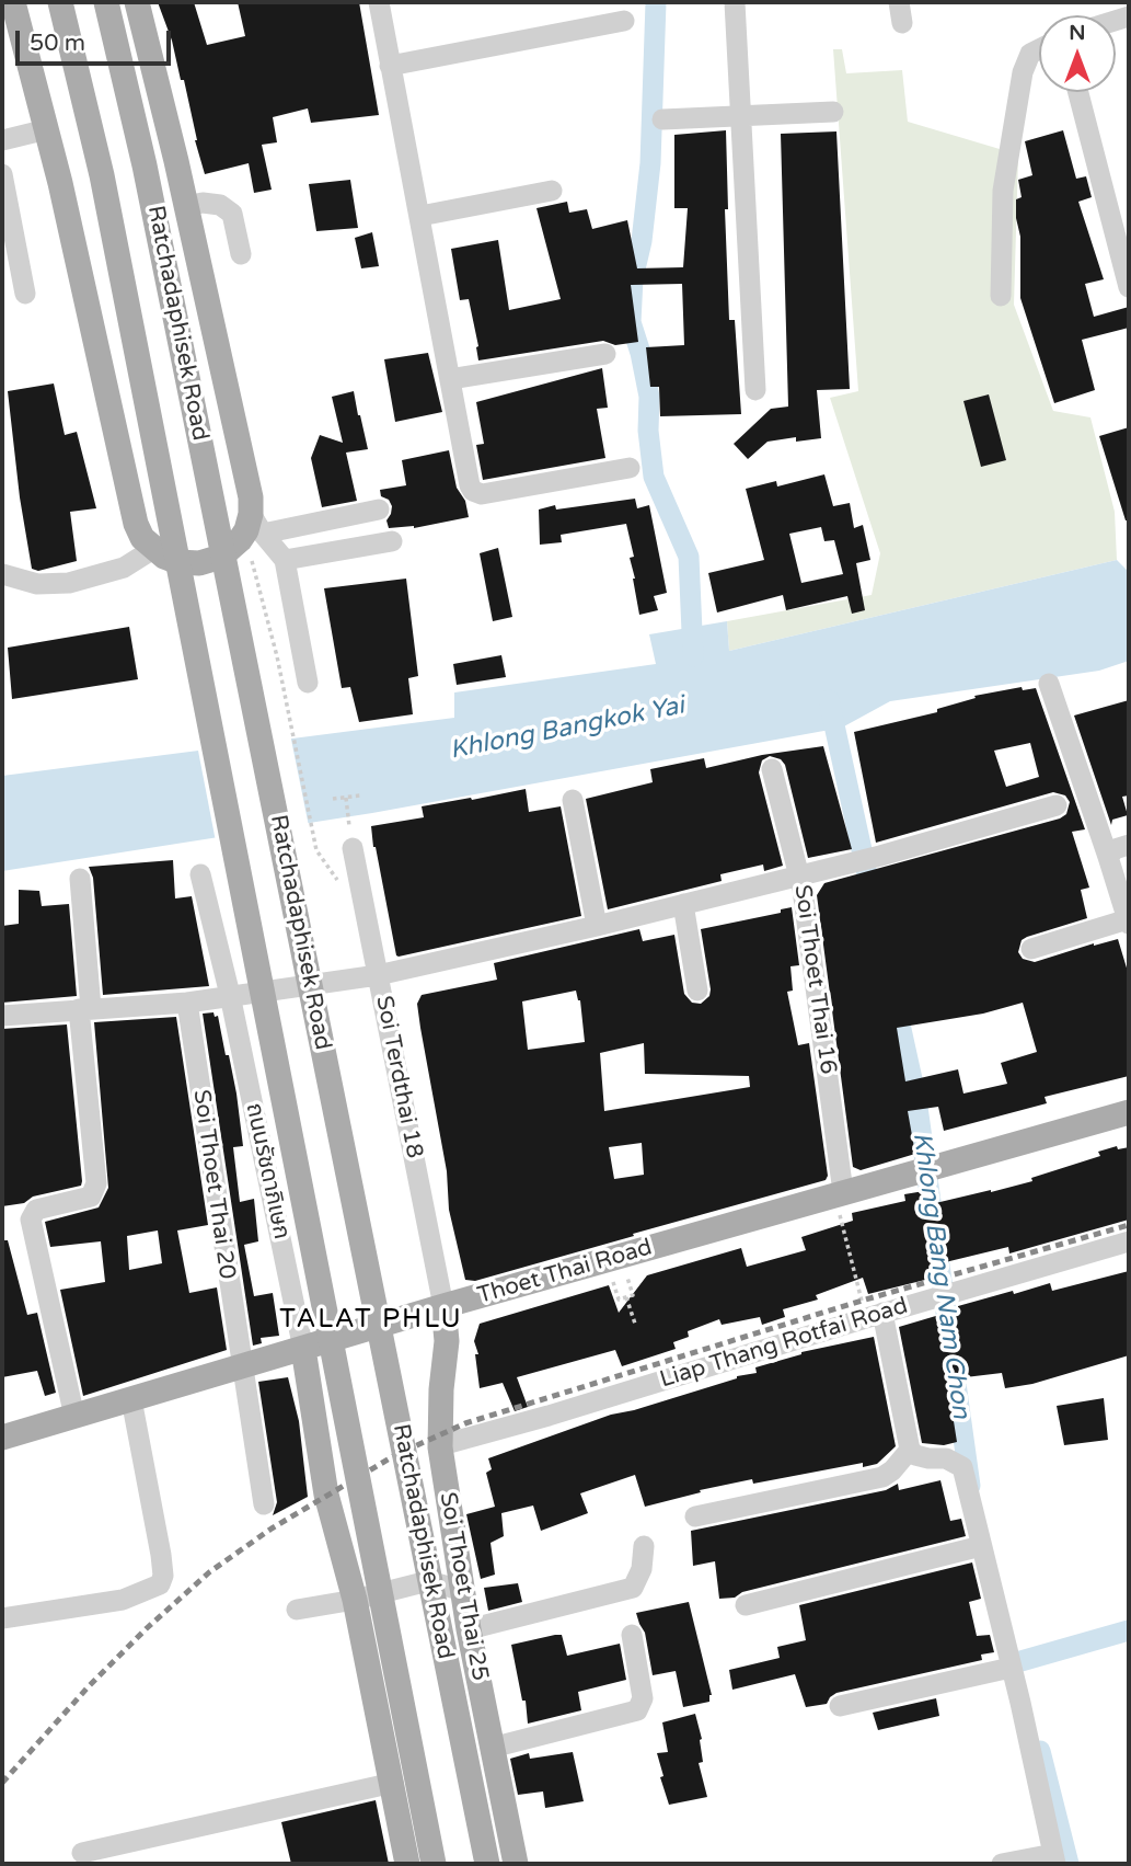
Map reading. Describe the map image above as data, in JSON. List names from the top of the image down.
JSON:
{
  "streets": {
    "main road": ["Ratchadaphisek Road", "Thoet Thai Road", "Soi Thoet Thai 25"],
    "street": [
      "Soi Thoet Thai 16",
      "Soi Terdthai 18",
      "ถนนรัชดาภิเษก",
      "Soi Thoet Thai 20",
      "Liap Thang Rotfai Road"
    ]
  },
  "crossings": [
    ["Soi Thoet Thai 16", "Thoet Thai Road"],
    ["Soi Terdthai 18", "Thoet Thai Road"],
    ["Soi Terdthai 18", "Soi Thoet Thai 25"],
    ["ถนนรัชดาภิเษก", "Thoet Thai Road"],
    ["Soi Thoet Thai 20", "Thoet Thai Road"],
    ["Thoet Thai Road", "Soi Thoet Thai 25"],
    ["Liap Thang Rotfai Road", "Soi Thoet Thai 25"]
  ],
  "districts": ["TALAT PHLU"],
  "water": ["Khlong Bangkok Yai", "Khlong Bang Nam Chon"],
  "scale_bar": "50 m",
  "north": "top"
}
